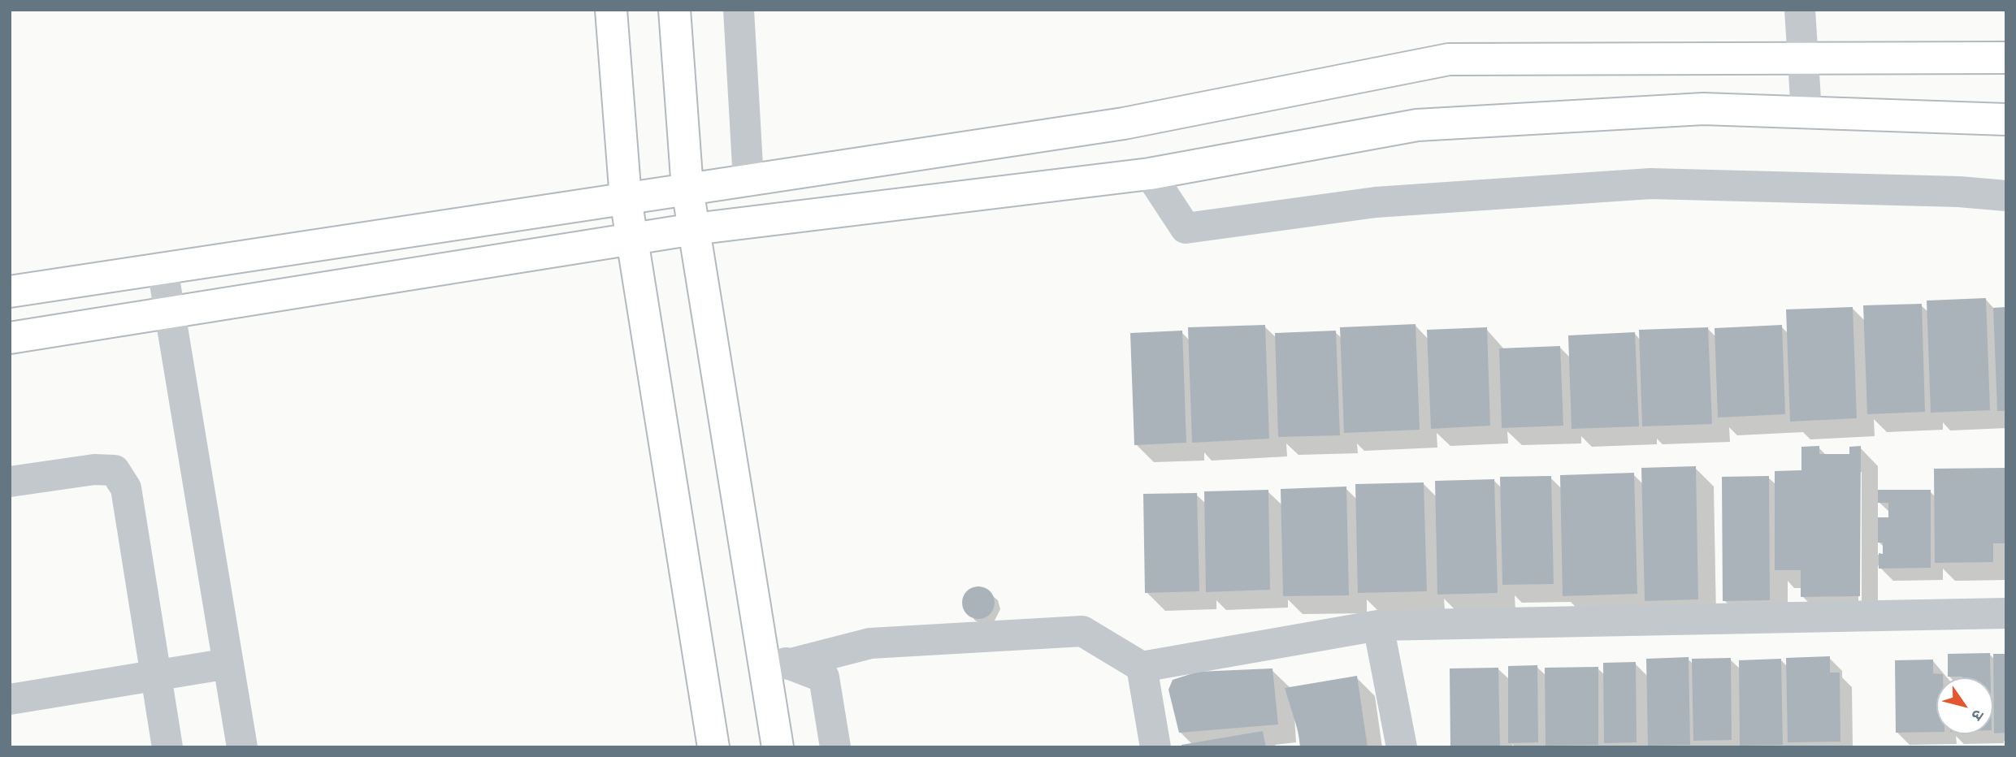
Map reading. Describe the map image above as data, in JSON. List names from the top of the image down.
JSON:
{
  "north": "bottom right"
}
